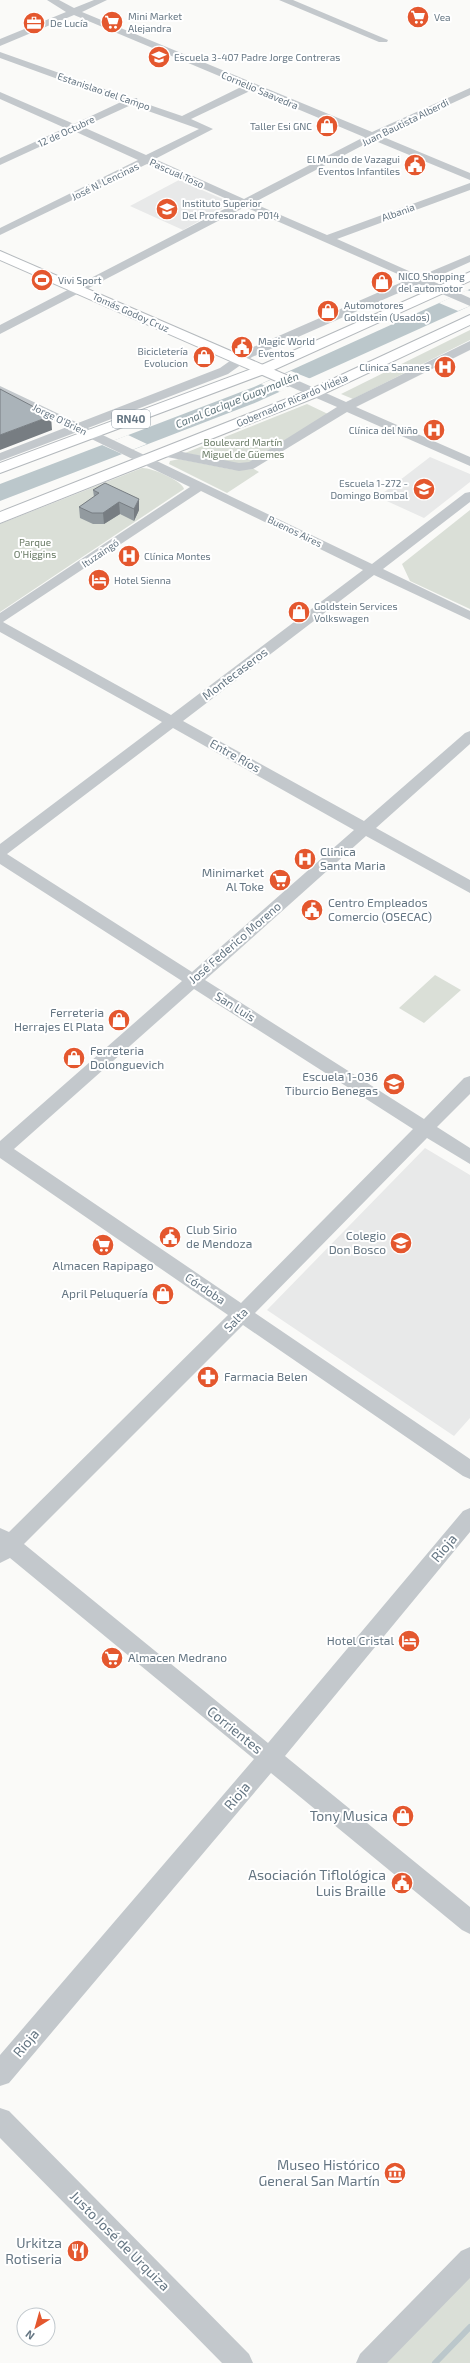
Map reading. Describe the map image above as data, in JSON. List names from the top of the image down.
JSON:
{
  "streets": {
    "main road": ["Tomás Godoy Cruz", "Gobernador Ricardo Videla", "RN40"],
    "street": [
      "Cornelio Saavedra",
      "Estanislao del Campo",
      "Juan Bautista Alberdi",
      "12 de Octubre",
      "Pascual Toso",
      "José N. Lencinas",
      "Albania",
      "Jorge O'Brien",
      "Buenos Aires",
      "Ituzaingó",
      "Montecaseros",
      "Entre Ríos",
      "José Federico Moreno",
      "San Luis",
      "Córdoba",
      "Salta",
      "Rioja",
      "Corrientes",
      "Justo José de Urquiza"
    ]
  },
  "crossings": [
    ["Cornelio Saavedra", "Juan Bautista Alberdi"],
    ["Estanislao del Campo", "12 de Octubre"],
    ["Estanislao del Campo", "José N. Lencinas"],
    ["Juan Bautista Alberdi", "Pascual Toso"],
    ["Juan Bautista Alberdi", "Tomás Godoy Cruz"],
    ["12 de Octubre", "Pascual Toso"],
    ["Pascual Toso", "José N. Lencinas"],
    ["Pascual Toso", "Albania"],
    ["Pascual Toso", "RN40"],
    ["Tomás Godoy Cruz", "RN40"],
    ["Gobernador Ricardo Videla", "Buenos Aires"],
    ["Jorge O'Brien", "RN40"],
    ["Jorge O'Brien", "Buenos Aires"],
    ["Buenos Aires", "Ituzaingó"],
    ["Buenos Aires", "Montecaseros"],
    ["Montecaseros", "Entre Ríos"],
    ["Entre Ríos", "José Federico Moreno"],
    ["José Federico Moreno", "San Luis"],
    ["José Federico Moreno", "Córdoba"],
    ["San Luis", "Salta"],
    ["Córdoba", "Salta"],
    ["Salta", "Corrientes"],
    ["Rioja", "Corrientes"]
  ],
  "water": ["Canal Cacique Guaymallén"],
  "parks": ["Boulevard Martín Miguel de Güemes", "Parque O'Higgins"],
  "places": {
    "supermarket": [
      "Vea",
      "Mini Market Alejandra",
      "Minimarket Al Toke",
      "Almacen Rapipago",
      "Almacen Medrano"
    ],
    "office": ["De Lucía"],
    "school or university": [
      "Escuela 3-407 Padre Jorge Contreras",
      "Instituto Superior Del Profesorado P014",
      "Escuela 1-272 - Domingo Bombal",
      "Escuela 1-036 Tiburcio Benegas",
      "Colegio Don Bosco"
    ],
    "shop": [
      "Taller Esi GNC",
      "NICO Shopping del automotor",
      "Automotores Goldstein (Usados)",
      "Bicicletería Evolucion",
      "Goldstein Services Volkswagen",
      "Ferreteria Herrajes El Plata",
      "Ferreteria Dolonguevich",
      "April Peluquería",
      "Tony Musica"
    ],
    "public building": [
      "El Mundo de Vazagui Eventos Infantiles",
      "Magic World Eventos",
      "Centro Empleados Comercio (OSECAC)",
      "Club Sirio de Mendoza",
      "Asociación Tiflológica Luis Braille"
    ],
    "sports": ["Vivi Sport"],
    "hospital": [
      "Clinica Sananes",
      "Clínica del Niño",
      "Clínica Montes",
      "Clinica Santa Maria"
    ],
    "hotel": ["Hotel Sienna", "Hotel Cristal"],
    "pharmacy": ["Farmacia Belen"],
    "museum": ["Museo Histórico General San Martín"],
    "restaurant": ["Urkitza Rotiseria"]
  },
  "north": "bottom left"
}
